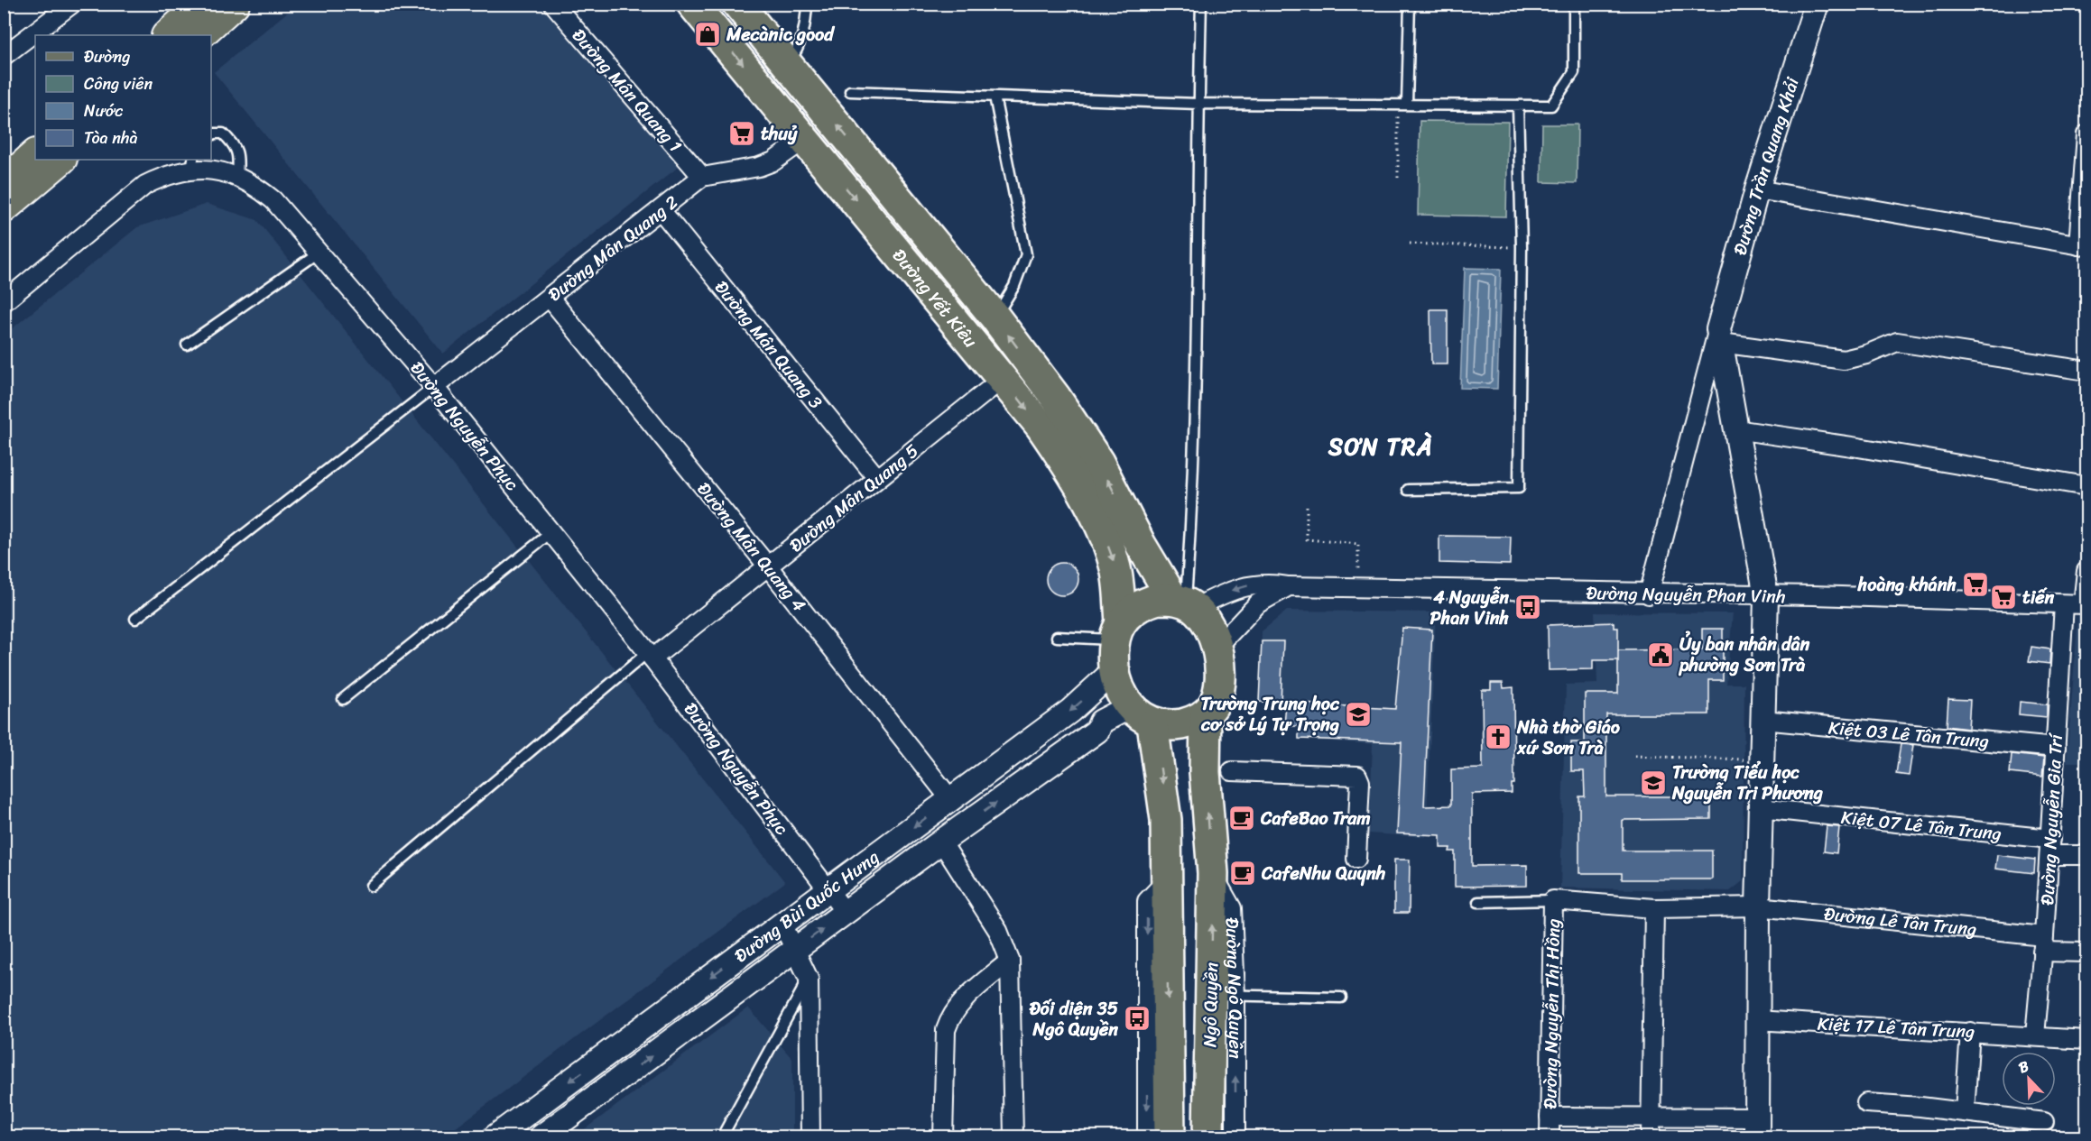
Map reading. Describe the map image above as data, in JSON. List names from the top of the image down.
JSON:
{
  "streets": {
    "highway": ["Đường Yết Kiêu", "Ngô Quyền"],
    "street": [
      "Đường Mân Quang 1",
      "Đường Trần Quang Khải",
      "Đường Mân Quang 2",
      "Đường Mân Quang 3",
      "Đường Nguyễn Phục",
      "Đường Mân Quang 5",
      "Đường Mân Quang 4",
      "Đường Nguyễn Phan Vinh",
      "Kiệt 03 Lê Tân Trung",
      "Đường Nguyễn Gia Trí",
      "Kiệt 07 Lê Tân Trung",
      "Đường Bùi Quốc Hưng",
      "Đường Lê Tân Trung",
      "Đường Ngô Quyền",
      "Đường Nguyễn Thị Hồng",
      "Kiệt 17 Lê Tân Trung"
    ]
  },
  "crossings": [
    ["Đường Mân Quang 1", "Đường Mân Quang 2"],
    ["Đường Trần Quang Khải", "Đường Nguyễn Phan Vinh"],
    ["Đường Mân Quang 2", "Đường Mân Quang 3"],
    ["Đường Mân Quang 2", "Đường Nguyễn Phục"],
    ["Đường Mân Quang 2", "Đường Mân Quang 4"],
    ["Đường Yết Kiêu", "Đường Mân Quang 5"],
    ["Đường Yết Kiêu", "Đường Nguyễn Phan Vinh"],
    ["Đường Yết Kiêu", "Đường Bùi Quốc Hưng"],
    ["Đường Yết Kiêu", "Ngô Quyền"],
    ["Đường Mân Quang 3", "Đường Mân Quang 5"],
    ["Đường Nguyễn Phục", "Đường Mân Quang 5"],
    ["Đường Nguyễn Phục", "Đường Bùi Quốc Hưng"],
    ["Đường Mân Quang 5", "Đường Mân Quang 4"],
    ["Đường Mân Quang 4", "Đường Bùi Quốc Hưng"],
    ["Đường Nguyễn Phan Vinh", "Đường Nguyễn Gia Trí"],
    ["Đường Nguyễn Phan Vinh", "Đường Bùi Quốc Hưng"],
    ["Đường Nguyễn Phan Vinh", "Ngô Quyền"],
    ["Kiệt 03 Lê Tân Trung", "Đường Nguyễn Gia Trí"],
    ["Đường Nguyễn Gia Trí", "Kiệt 07 Lê Tân Trung"],
    ["Đường Nguyễn Gia Trí", "Đường Lê Tân Trung"],
    ["Đường Nguyễn Gia Trí", "Kiệt 17 Lê Tân Trung"],
    ["Đường Bùi Quốc Hưng", "Ngô Quyền"],
    ["Đường Lê Tân Trung", "Đường Nguyễn Thị Hồng"],
    ["Đường Ngô Quyền", "Ngô Quyền"]
  ],
  "districts": ["SƠN TRÀ"],
  "places": {
    "shop": ["Mecànic good"],
    "supermarket": ["thuỷ", "hoàng khánh", "tiến"],
    "bus stop": ["4 Nguyễn Phan Vinh", "Đối diện 35 Ngô Quyền"],
    "public building": ["Ủy ban nhân dân phường Sơn Trà"],
    "school or university": ["Trường Trung học cơ sở Lý Tự Trọng", "Trường Tiểu học Nguyễn Tri Phương"],
    "church": ["Nhà thờ Giáo xứ Sơn Trà"],
    "cafe": ["CafeBao Tram", "CafeNhu Quynh"]
  },
  "legend": [
    "Đường",
    "Công viên",
    "Nước",
    "Tòa nhà"
  ],
  "north": "top left"
}
